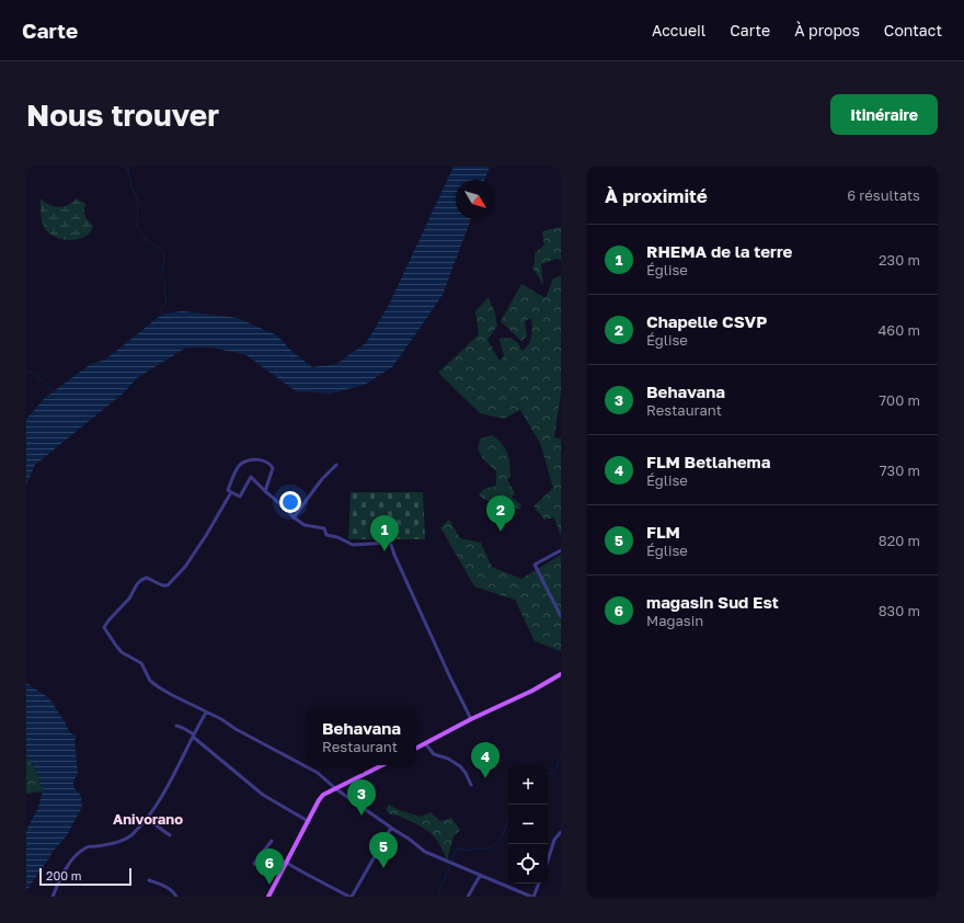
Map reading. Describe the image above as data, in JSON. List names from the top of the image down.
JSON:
{
  "districts": ["Anivorano"],
  "scale_bar": "200 m",
  "north": "bottom right",
  "page": {
    "header": "Carte",
    "nav": [
      "Accueil",
      "Carte",
      "À propos",
      "Contact"
    ],
    "buttons": "Itinéraire",
    "title": "Nous trouver",
    "heading": ["À proximité", "6 résultats"],
    "list": [
      {
        "mark": "1",
        "name": "RHEMA de la terre",
        "note": "Église",
        "value": "230 m"
      },
      {
        "mark": "2",
        "name": "Chapelle CSVP",
        "note": "Église",
        "value": "460 m"
      },
      {
        "mark": "3",
        "name": "Behavana",
        "note": "Restaurant",
        "value": "700 m"
      },
      {
        "mark": "4",
        "name": "FLM Betlahema",
        "note": "Église",
        "value": "730 m"
      },
      {
        "mark": "5",
        "name": "FLM",
        "note": "Église",
        "value": "820 m"
      },
      {
        "mark": "6",
        "name": "magasin Sud Est",
        "note": "Magasin",
        "value": "830 m"
      }
    ],
    "pins": [
      "2",
      "1",
      "4",
      "3",
      "5",
      "6"
    ],
    "popup": ["Behavana", "Restaurant"],
    "map_buttons": ["+", "−"],
    "scale": "200 m"
  }
}
